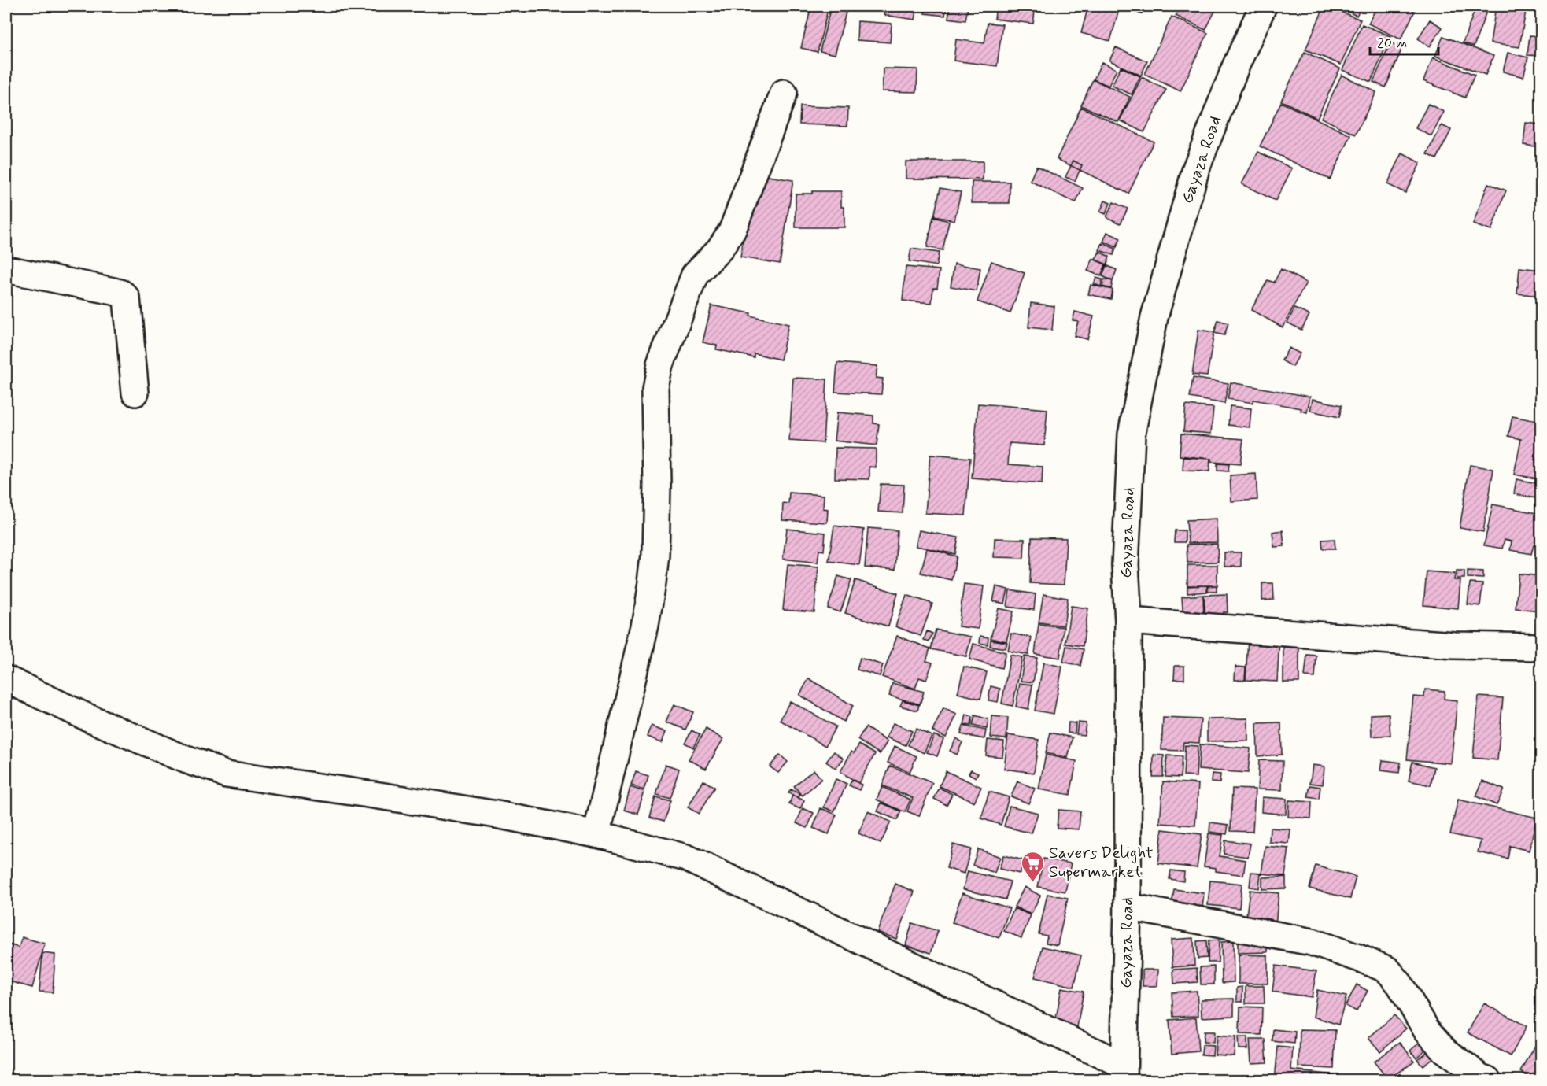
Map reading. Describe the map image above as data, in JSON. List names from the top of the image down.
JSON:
{
  "streets": {
    "street": ["Gayaza Road"]
  },
  "places": {
    "supermarket": ["Savers Delight Supermarket"]
  },
  "scale_bar": "20 m"
}
